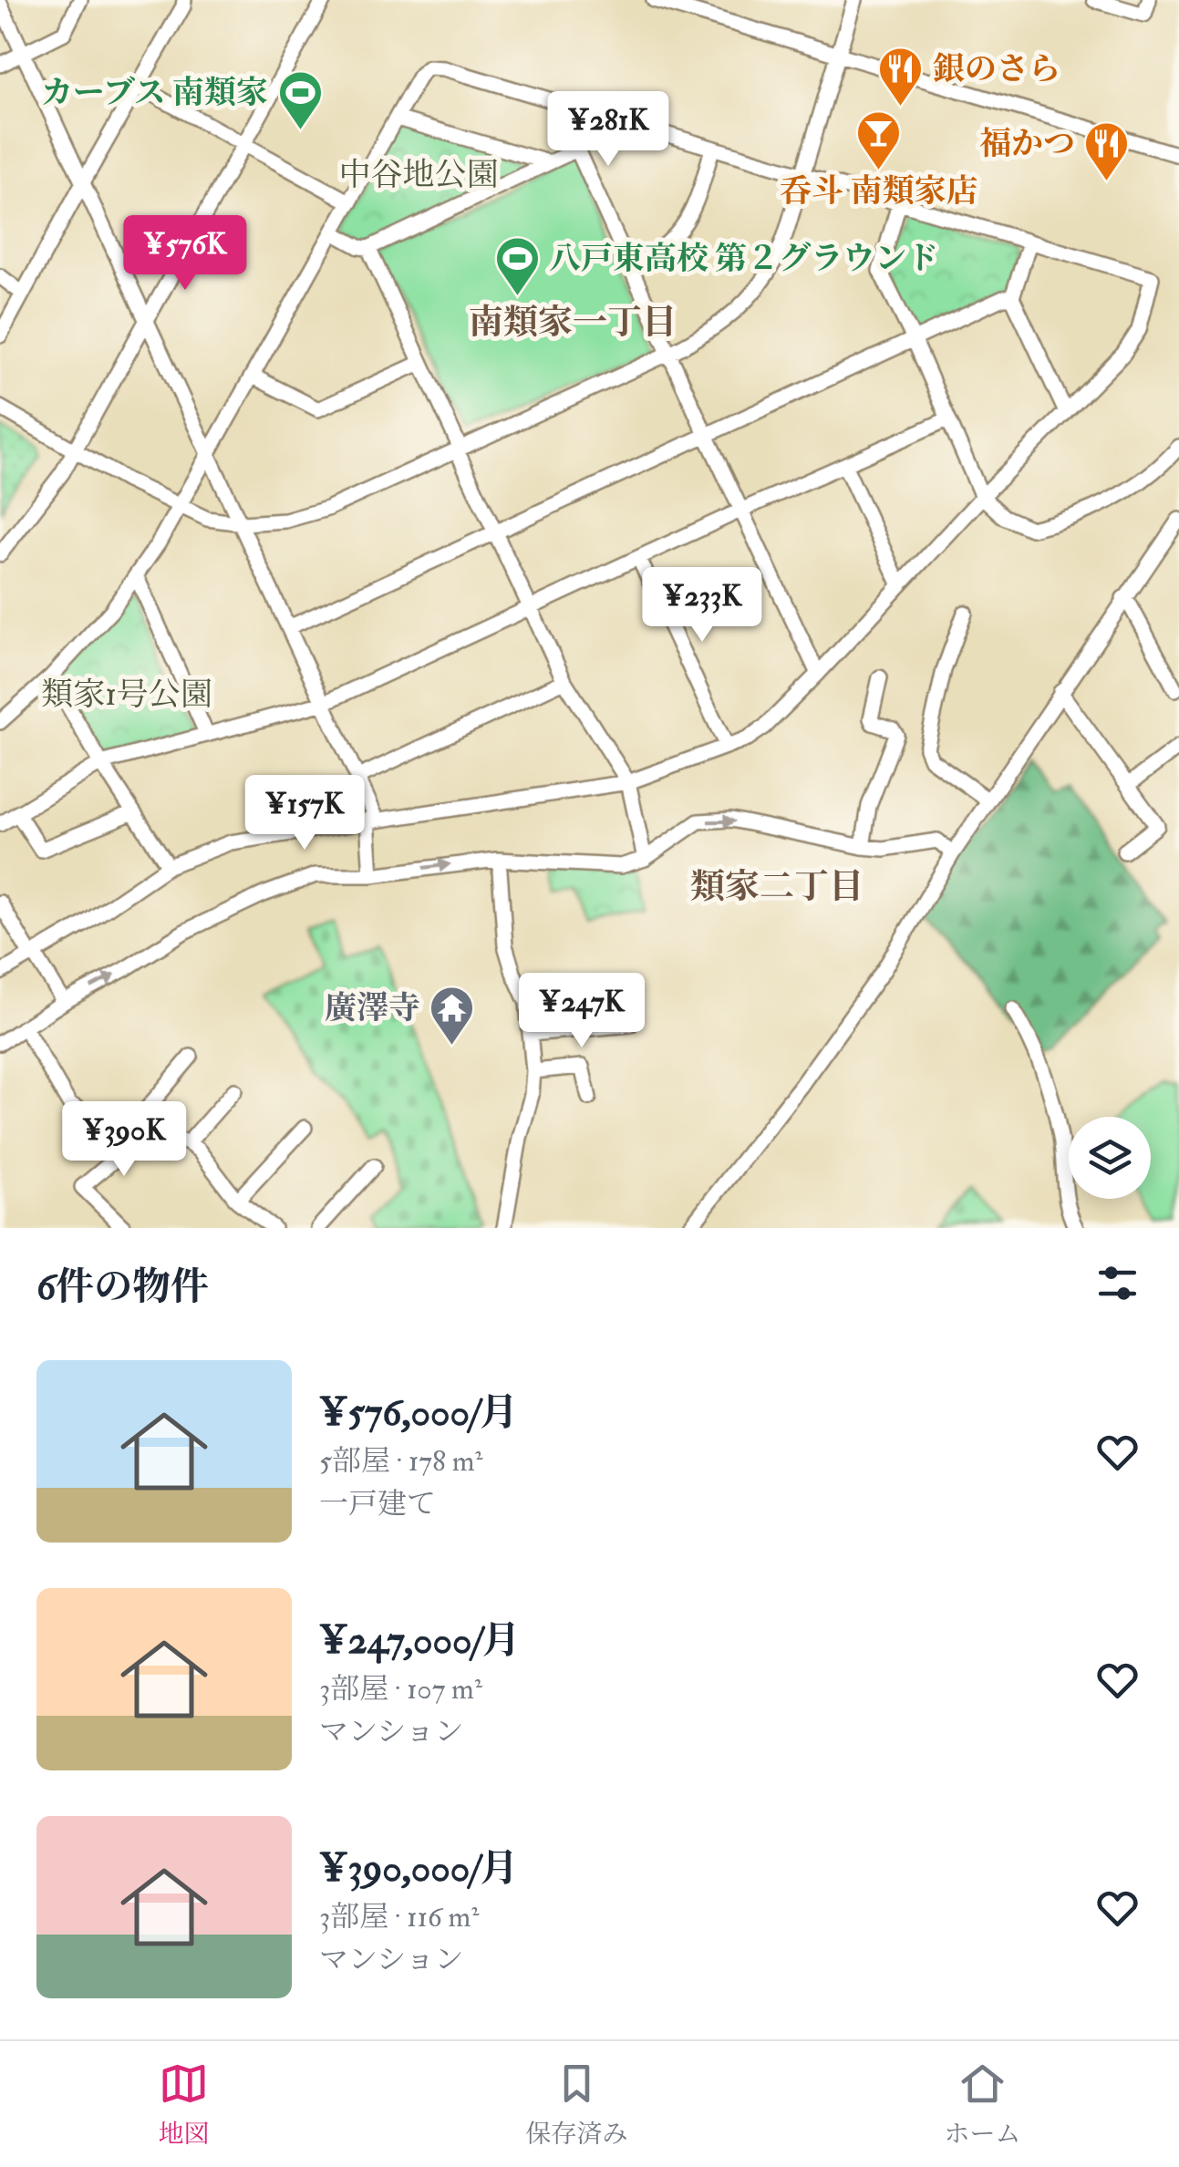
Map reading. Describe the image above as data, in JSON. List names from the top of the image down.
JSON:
{
  "districts": ["南類家一丁目", "類家二丁目"],
  "parks": ["中谷地公園", "類家1号公園"],
  "places": {
    "restaurant": ["銀のさら", "福かつ"],
    "sports": ["カーブス 南類家", "八戸東高校 第２グラウンド"],
    "bar": ["呑斗 南類家店"],
    "temple": ["廣澤寺"]
  },
  "page": {
    "price": [
      "¥281K",
      "¥576K",
      "¥233K",
      "¥157K",
      "¥247K",
      "¥390K"
    ],
    "heading": "6件の物件",
    "list": [
      {
        "name": "¥576,000/月",
        "note": "5部屋 · 178 m² · 一戸建て"
      },
      {
        "name": "¥247,000/月",
        "note": "3部屋 · 107 m² · マンション"
      },
      {
        "name": "¥390,000/月",
        "note": "3部屋 · 116 m² · マンション"
      }
    ],
    "tabs": ["地図", "保存済み", "ホーム"]
  }
}
